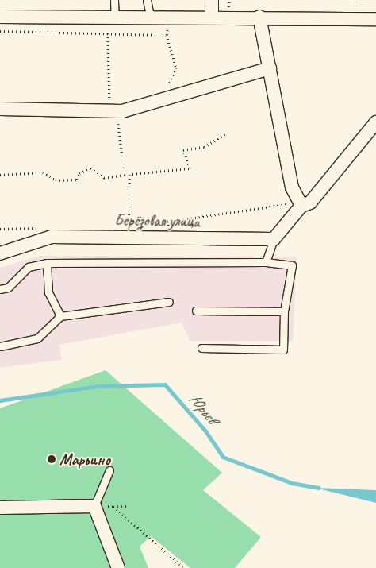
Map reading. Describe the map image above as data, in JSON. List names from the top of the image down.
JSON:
{
  "streets": {
    "street": ["Берёзовая улица"]
  },
  "water": ["Юрьев"],
  "places": ["Марьино"]
}
